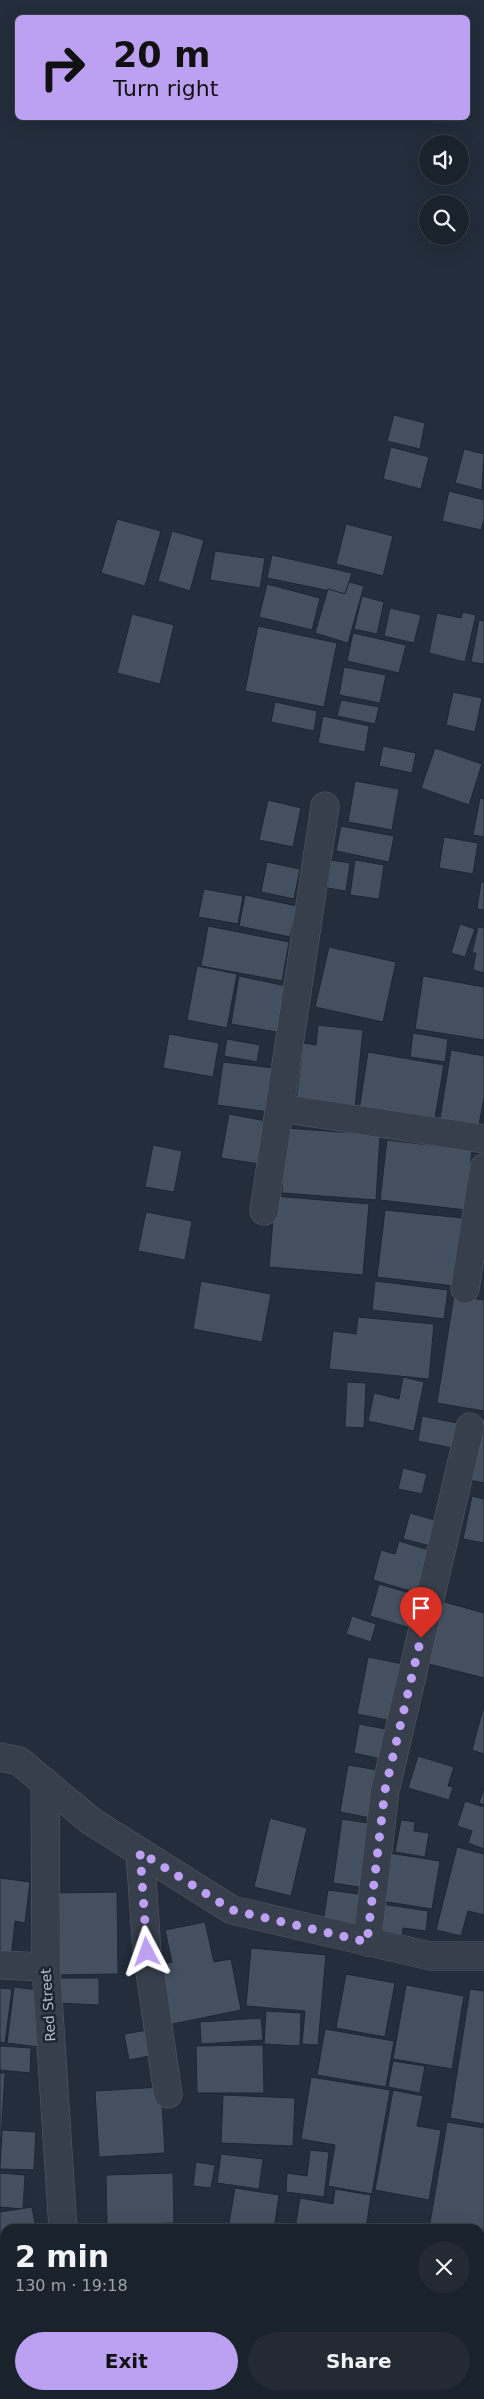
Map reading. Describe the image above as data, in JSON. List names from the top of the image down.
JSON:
{
  "streets": {
    "street": ["Red Street"]
  },
  "page": {
    "turn": ["20 m", "Turn right"],
    "heading": ["2 min", "130 m · 19:18"],
    "buttons": ["Exit", "Share"]
  }
}
